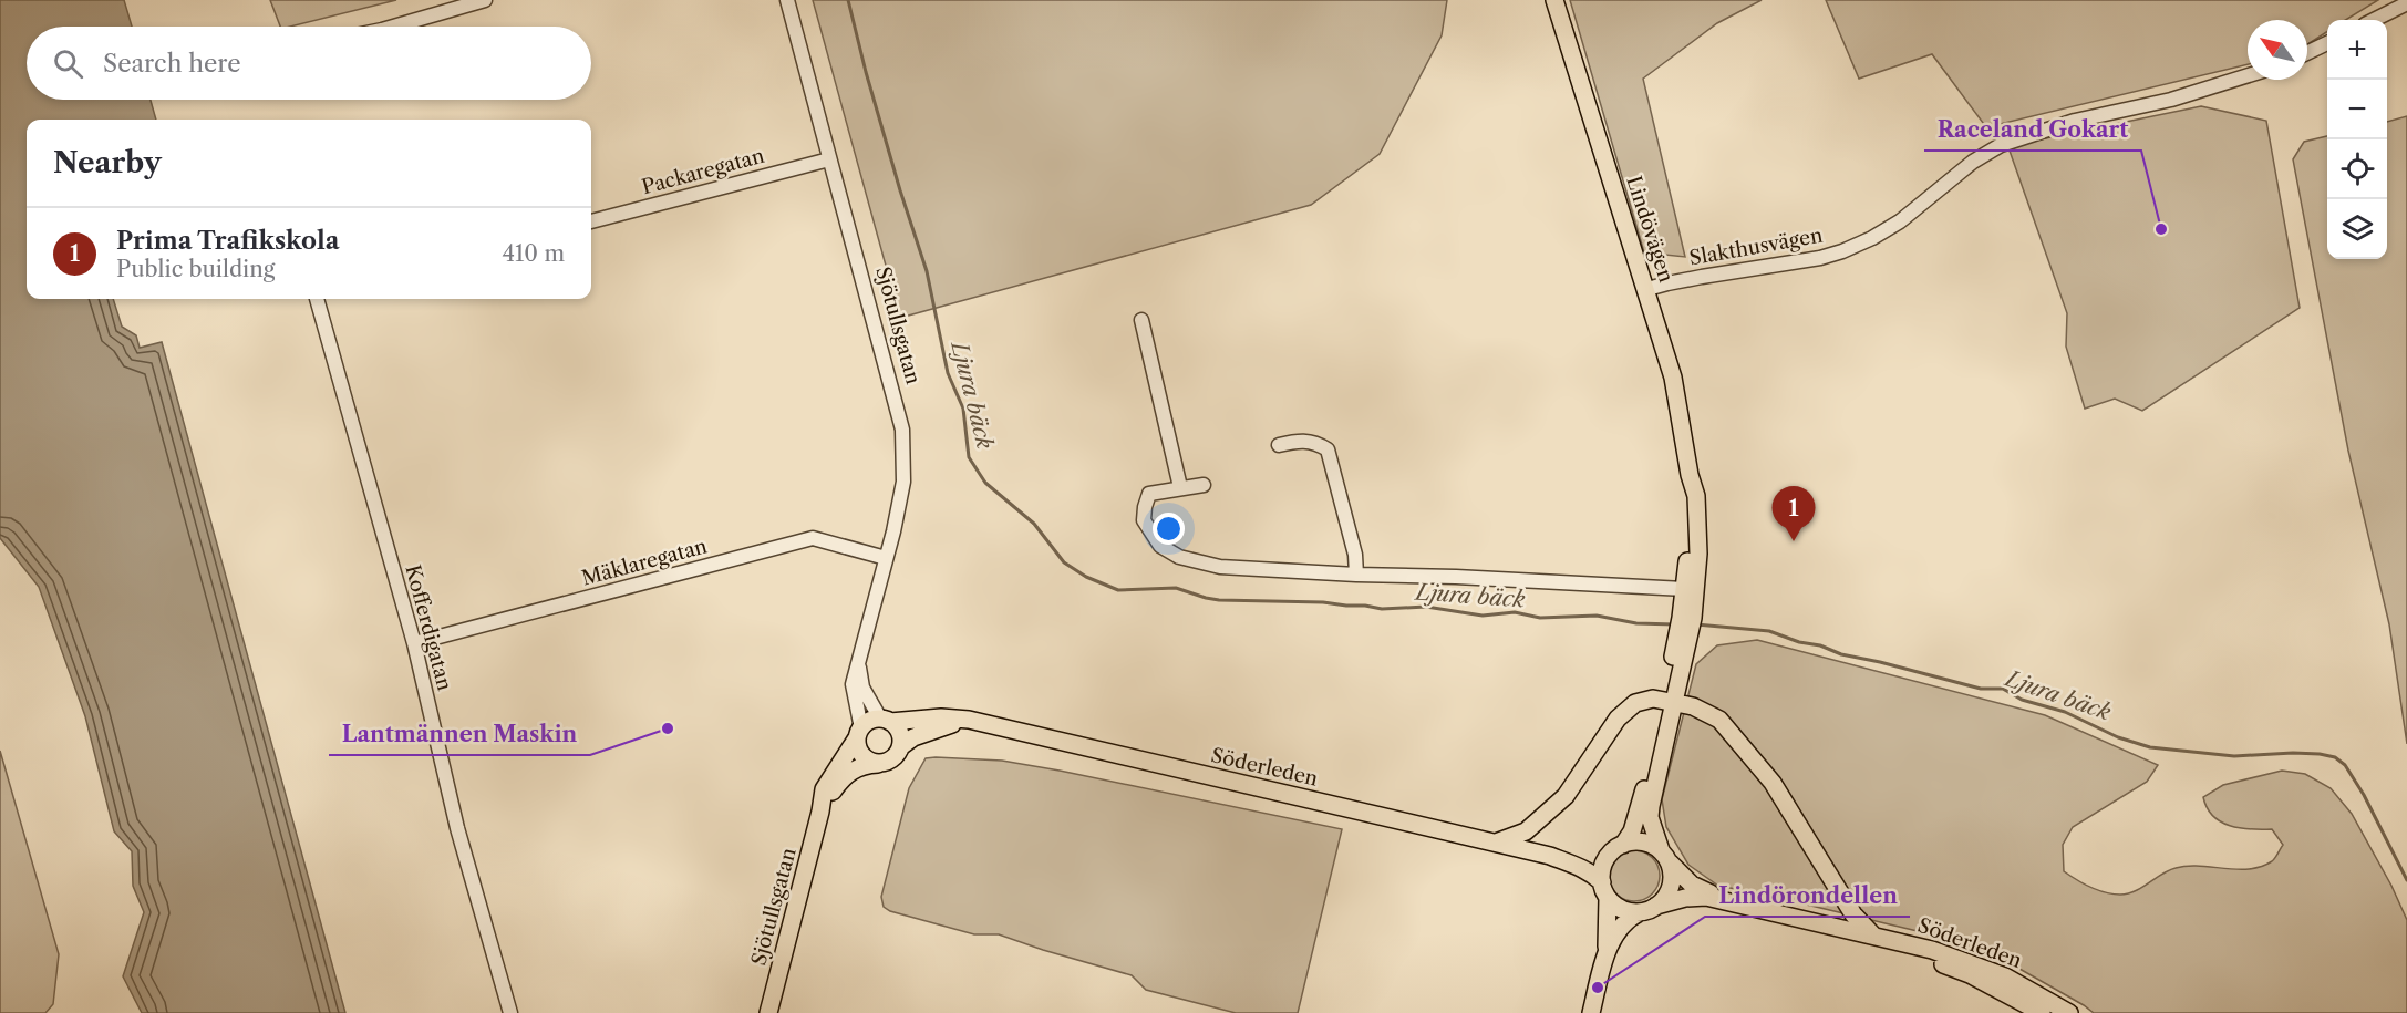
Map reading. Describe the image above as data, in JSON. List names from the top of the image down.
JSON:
{
  "streets": {
    "main road": ["Lindövägen", "Sjötullsgatan", "Söderleden"],
    "street": [
      "Packaregatan",
      "Slakthusvägen",
      "Mäklaregatan",
      "Kofferdigatan"
    ]
  },
  "crossings": [
    ["Packaregatan", "Sjötullsgatan"],
    ["Lindövägen", "Slakthusvägen"],
    ["Lindövägen", "Söderleden"],
    ["Sjötullsgatan", "Mäklaregatan"],
    ["Sjötullsgatan", "Söderleden"],
    ["Mäklaregatan", "Kofferdigatan"]
  ],
  "water": ["Ljura bäck"],
  "places": ["Raceland Gokart", "Lantmännen Maskin", "Lindörondellen"],
  "north": "top left",
  "page": {
    "map_buttons": ["+", "−"],
    "search": "Search here",
    "heading": "Nearby",
    "list": [
      {
        "mark": "1",
        "name": "Prima Trafikskola",
        "note": "Public building",
        "value": "410 m"
      }
    ],
    "pins": "1"
  }
}
